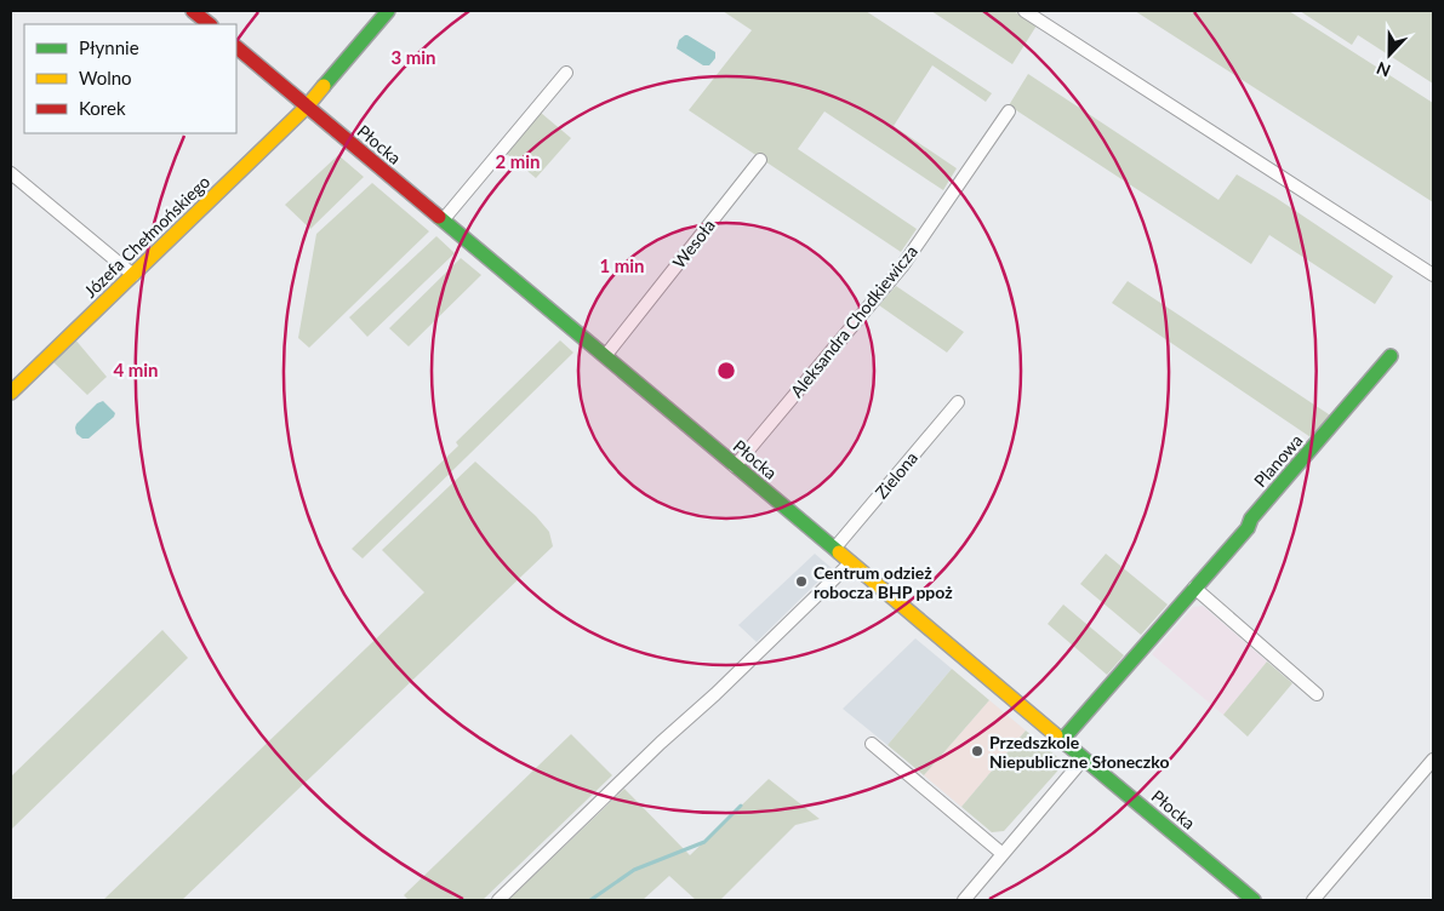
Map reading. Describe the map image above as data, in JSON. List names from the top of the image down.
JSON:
{
  "streets": {
    "street": [
      "Płocka",
      "Józefa Chełmońskiego",
      "Wesoła",
      "Aleksandra Chodkiewicza",
      "Planowa",
      "Zielona"
    ]
  },
  "crossings": [
    ["Płocka", "Józefa Chełmońskiego"],
    ["Płocka", "Wesoła"],
    ["Płocka", "Aleksandra Chodkiewicza"],
    ["Płocka", "Planowa"],
    ["Płocka", "Zielona"]
  ],
  "places": ["Centrum odzież robocza BHP ppoż", "Przedszkole Niepubliczne Słoneczko"],
  "legend": ["Płynnie", "Wolno", "Korek"],
  "north": "bottom",
  "rings": [
    "3 min",
    "2 min",
    "1 min",
    "4 min"
  ]
}
